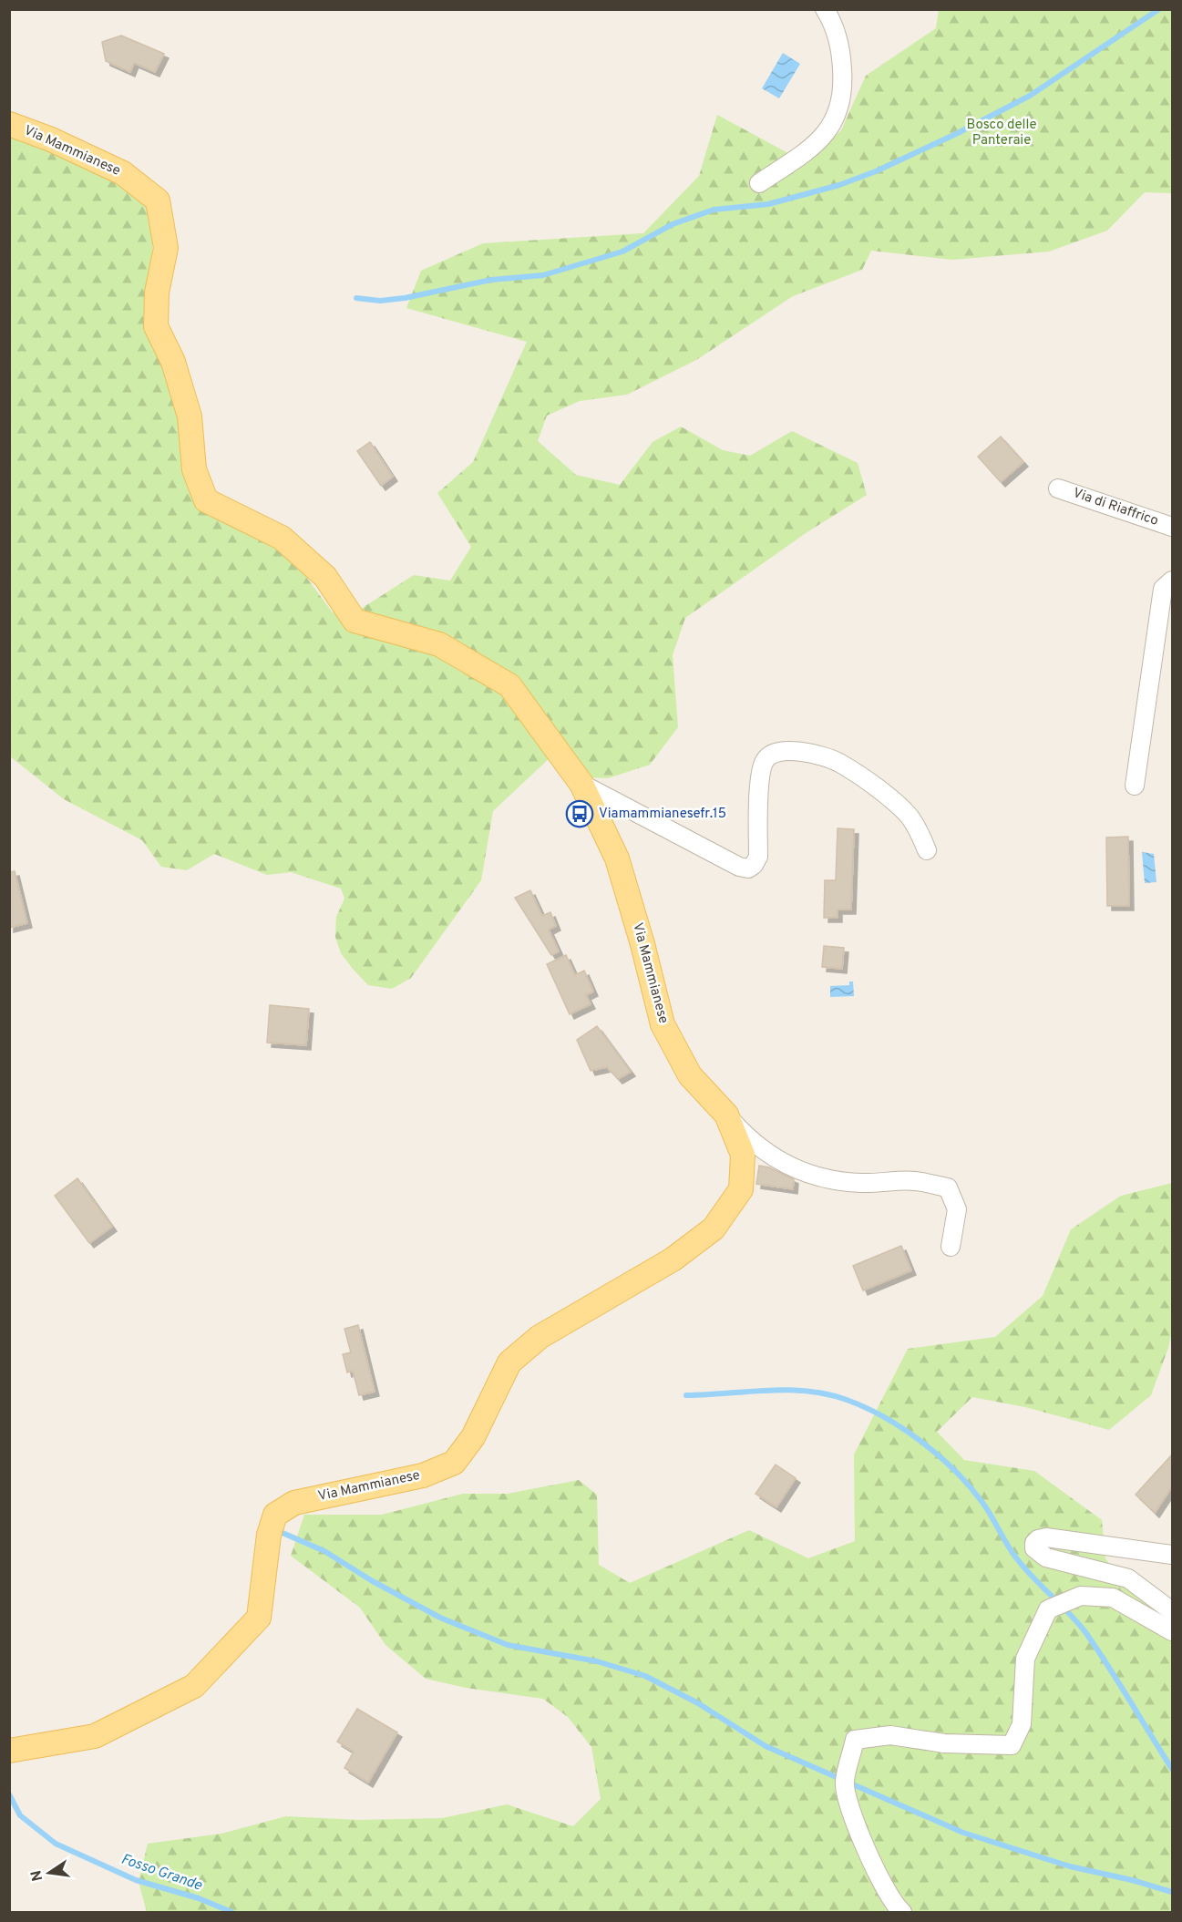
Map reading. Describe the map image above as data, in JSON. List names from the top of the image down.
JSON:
{
  "streets": {
    "main road": ["Via Mammianese"],
    "street": ["Via di Riaffrico"]
  },
  "water": ["Fosso Grande"],
  "parks": ["Bosco delle Panteraie"],
  "places": {
    "bus stop": ["Viamammianesefr.15"]
  },
  "north": "left"
}
